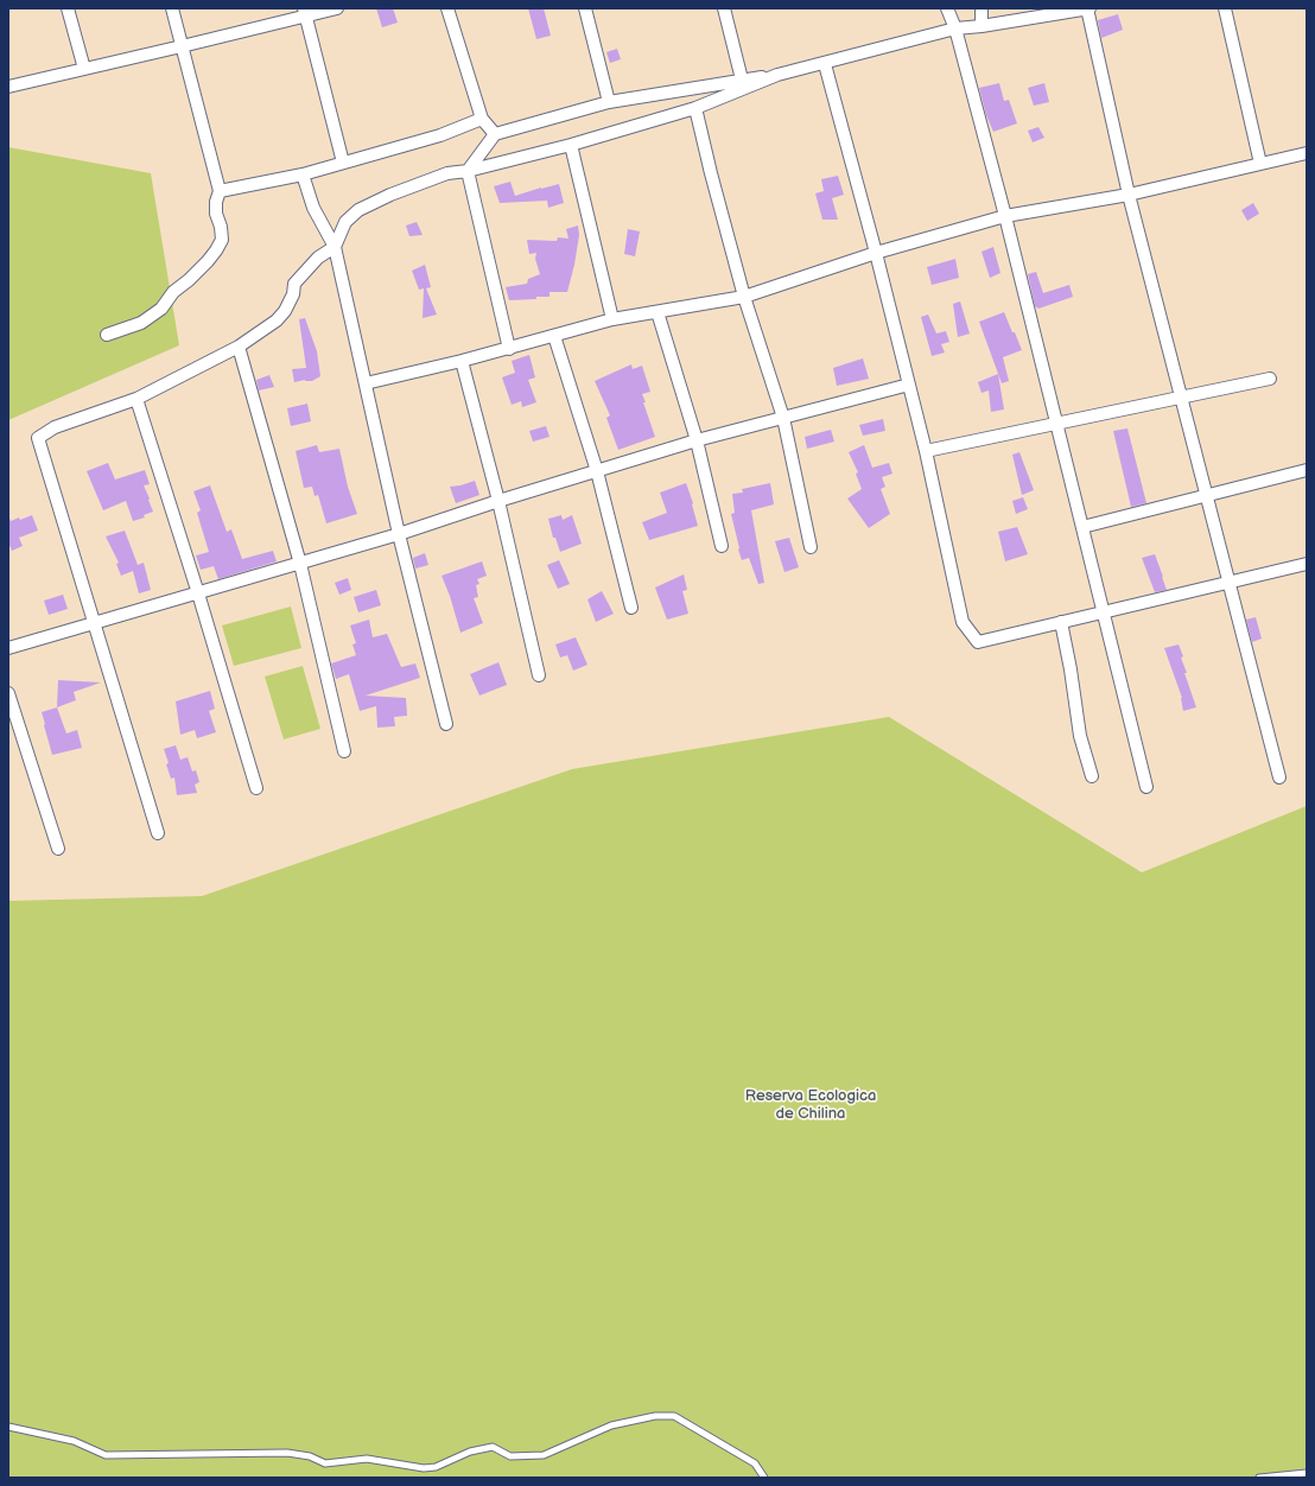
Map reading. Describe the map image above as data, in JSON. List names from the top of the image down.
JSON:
{
  "parks": ["Reserva Ecologica de Chilina"]
}
